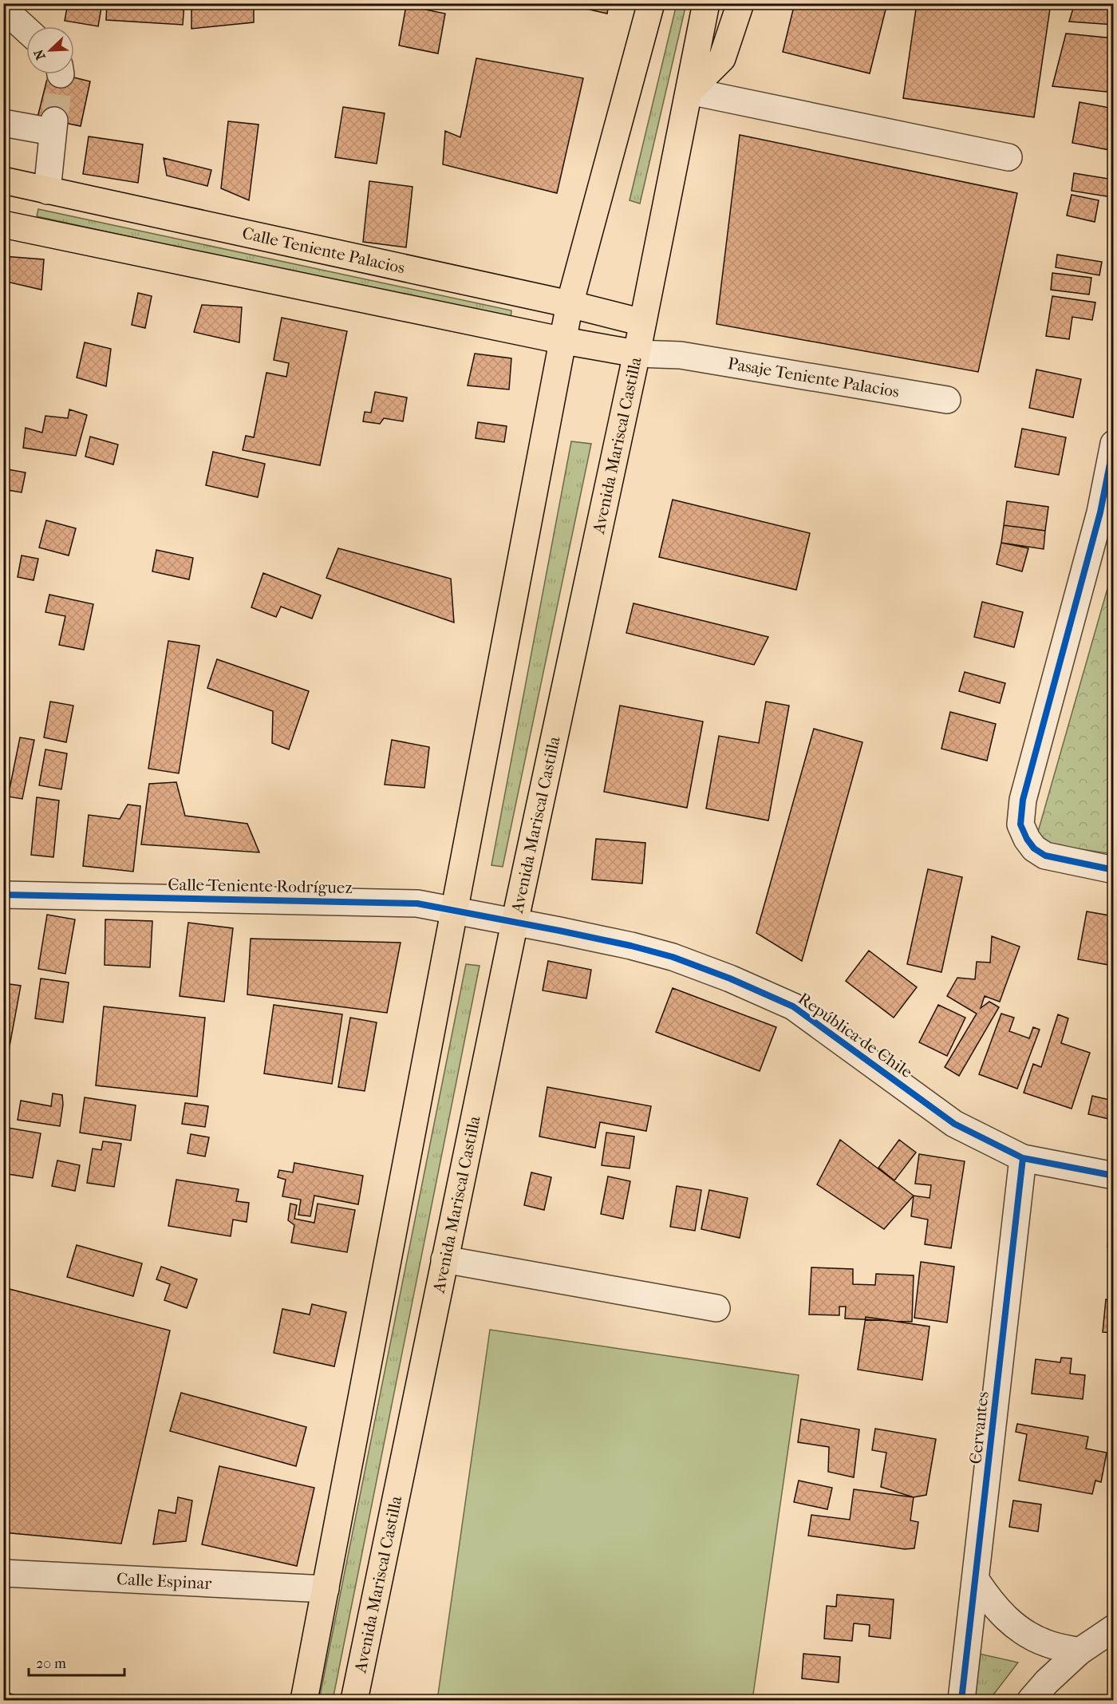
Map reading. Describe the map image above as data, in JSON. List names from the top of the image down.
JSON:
{
  "streets": {
    "main road": ["Calle Teniente Palacios", "Avenida Mariscal Castilla"],
    "street": [
      "Pasaje Teniente Palacios",
      "Calle Teniente Rodríguez",
      "República de Chile",
      "Cervantes",
      "Calle Espinar"
    ]
  },
  "crossings": [
    ["Calle Teniente Palacios", "Avenida Mariscal Castilla"],
    ["Pasaje Teniente Palacios", "Avenida Mariscal Castilla"],
    ["Avenida Mariscal Castilla", "Calle Teniente Rodríguez"],
    ["Avenida Mariscal Castilla", "República de Chile"],
    ["Calle Teniente Rodríguez", "República de Chile"],
    ["República de Chile", "Cervantes"]
  ],
  "scale_bar": "20 m",
  "north": "bottom left"
}
